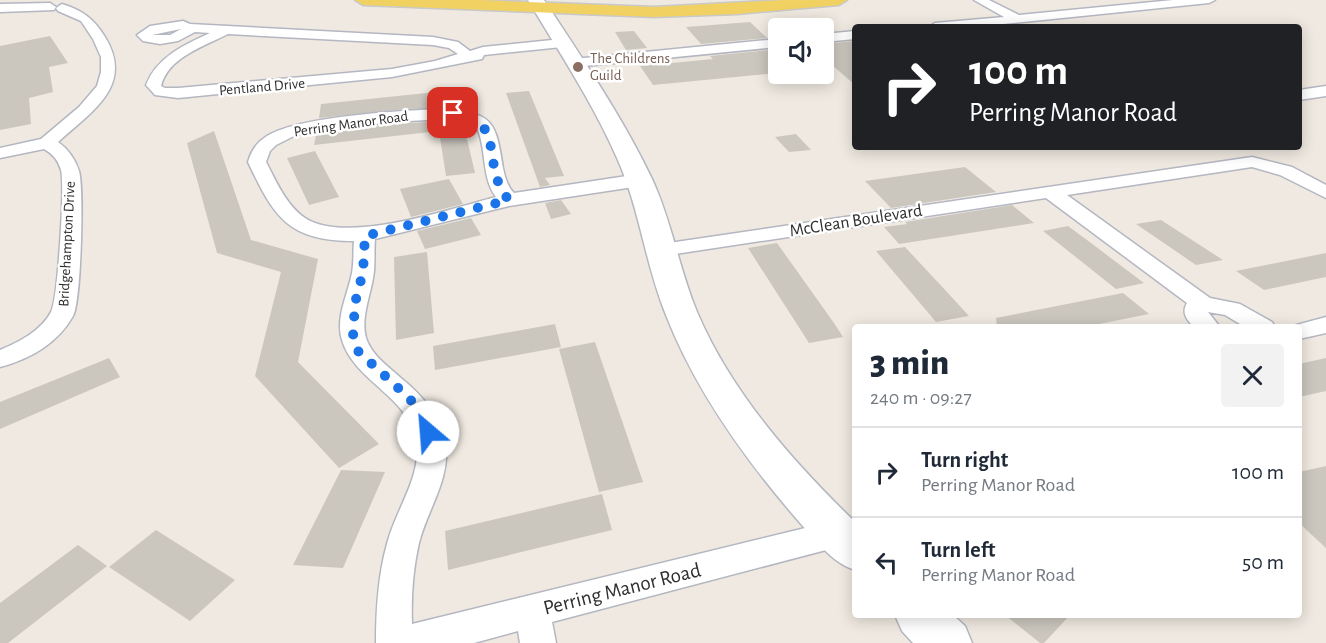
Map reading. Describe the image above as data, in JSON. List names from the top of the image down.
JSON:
{
  "streets": {
    "street": [
      "Pentland Drive",
      "Perring Manor Road",
      "McClean Boulevard",
      "Bridgehampton Drive"
    ]
  },
  "places": ["The Childrens Guild"],
  "page": {
    "turn": ["100 m", "Perring Manor Road"],
    "heading": ["3 min", "240 m · 09:27"],
    "list": [
      {
        "name": "Turn right",
        "note": "Perring Manor Road",
        "value": "100 m"
      },
      {
        "name": "Turn left",
        "note": "Perring Manor Road",
        "value": "50 m"
      }
    ]
  }
}
